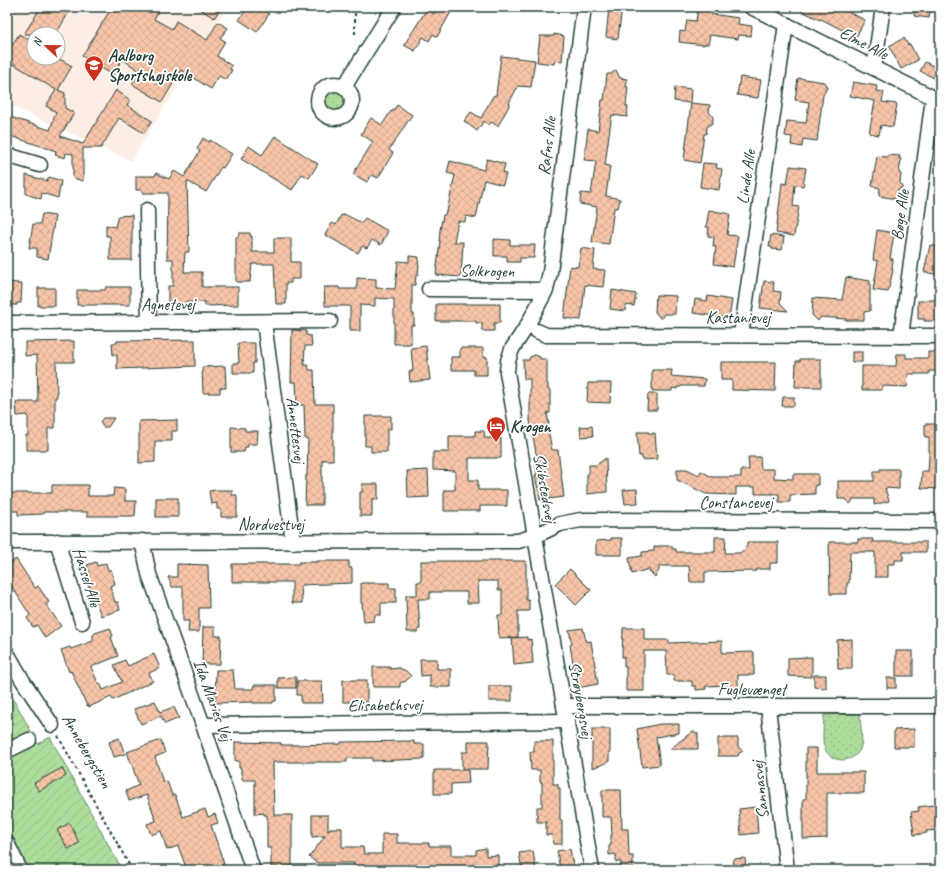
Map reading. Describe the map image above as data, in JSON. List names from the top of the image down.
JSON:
{
  "streets": {
    "street": [
      "Elme Alle",
      "Rafns Alle",
      "Linde Alle",
      "Bøge Alle",
      "Solkrogen",
      "Agnetevej",
      "Kastanievej",
      "Annettesvej",
      "Skibstedsvej",
      "Constancevej",
      "Nordvestvej",
      "Hassel Alle",
      "Fuglevænget",
      "Ida Maries Vej",
      "Strøybergsvej",
      "Elisabethsvej",
      "Annebergstien",
      "Sannasvej"
    ]
  },
  "crossings": [
    ["Elme Alle", "Linde Alle"],
    ["Elme Alle", "Bøge Alle"],
    ["Rafns Alle", "Solkrogen"],
    ["Rafns Alle", "Skibstedsvej"],
    ["Linde Alle", "Kastanievej"],
    ["Bøge Alle", "Kastanievej"],
    ["Solkrogen", "Skibstedsvej"],
    ["Agnetevej", "Annettesvej"],
    ["Annettesvej", "Nordvestvej"],
    ["Skibstedsvej", "Constancevej"],
    ["Skibstedsvej", "Nordvestvej"],
    ["Skibstedsvej", "Strøybergsvej"],
    ["Constancevej", "Nordvestvej"],
    ["Constancevej", "Strøybergsvej"],
    ["Nordvestvej", "Hassel Alle"],
    ["Nordvestvej", "Ida Maries Vej"],
    ["Nordvestvej", "Strøybergsvej"],
    ["Fuglevænget", "Strøybergsvej"],
    ["Fuglevænget", "Sannasvej"],
    ["Ida Maries Vej", "Elisabethsvej"],
    ["Strøybergsvej", "Elisabethsvej"]
  ],
  "places": {
    "school or university": ["Aalborg Sportshøjskole"],
    "hotel": ["Krogen"]
  },
  "north": "left"
}
